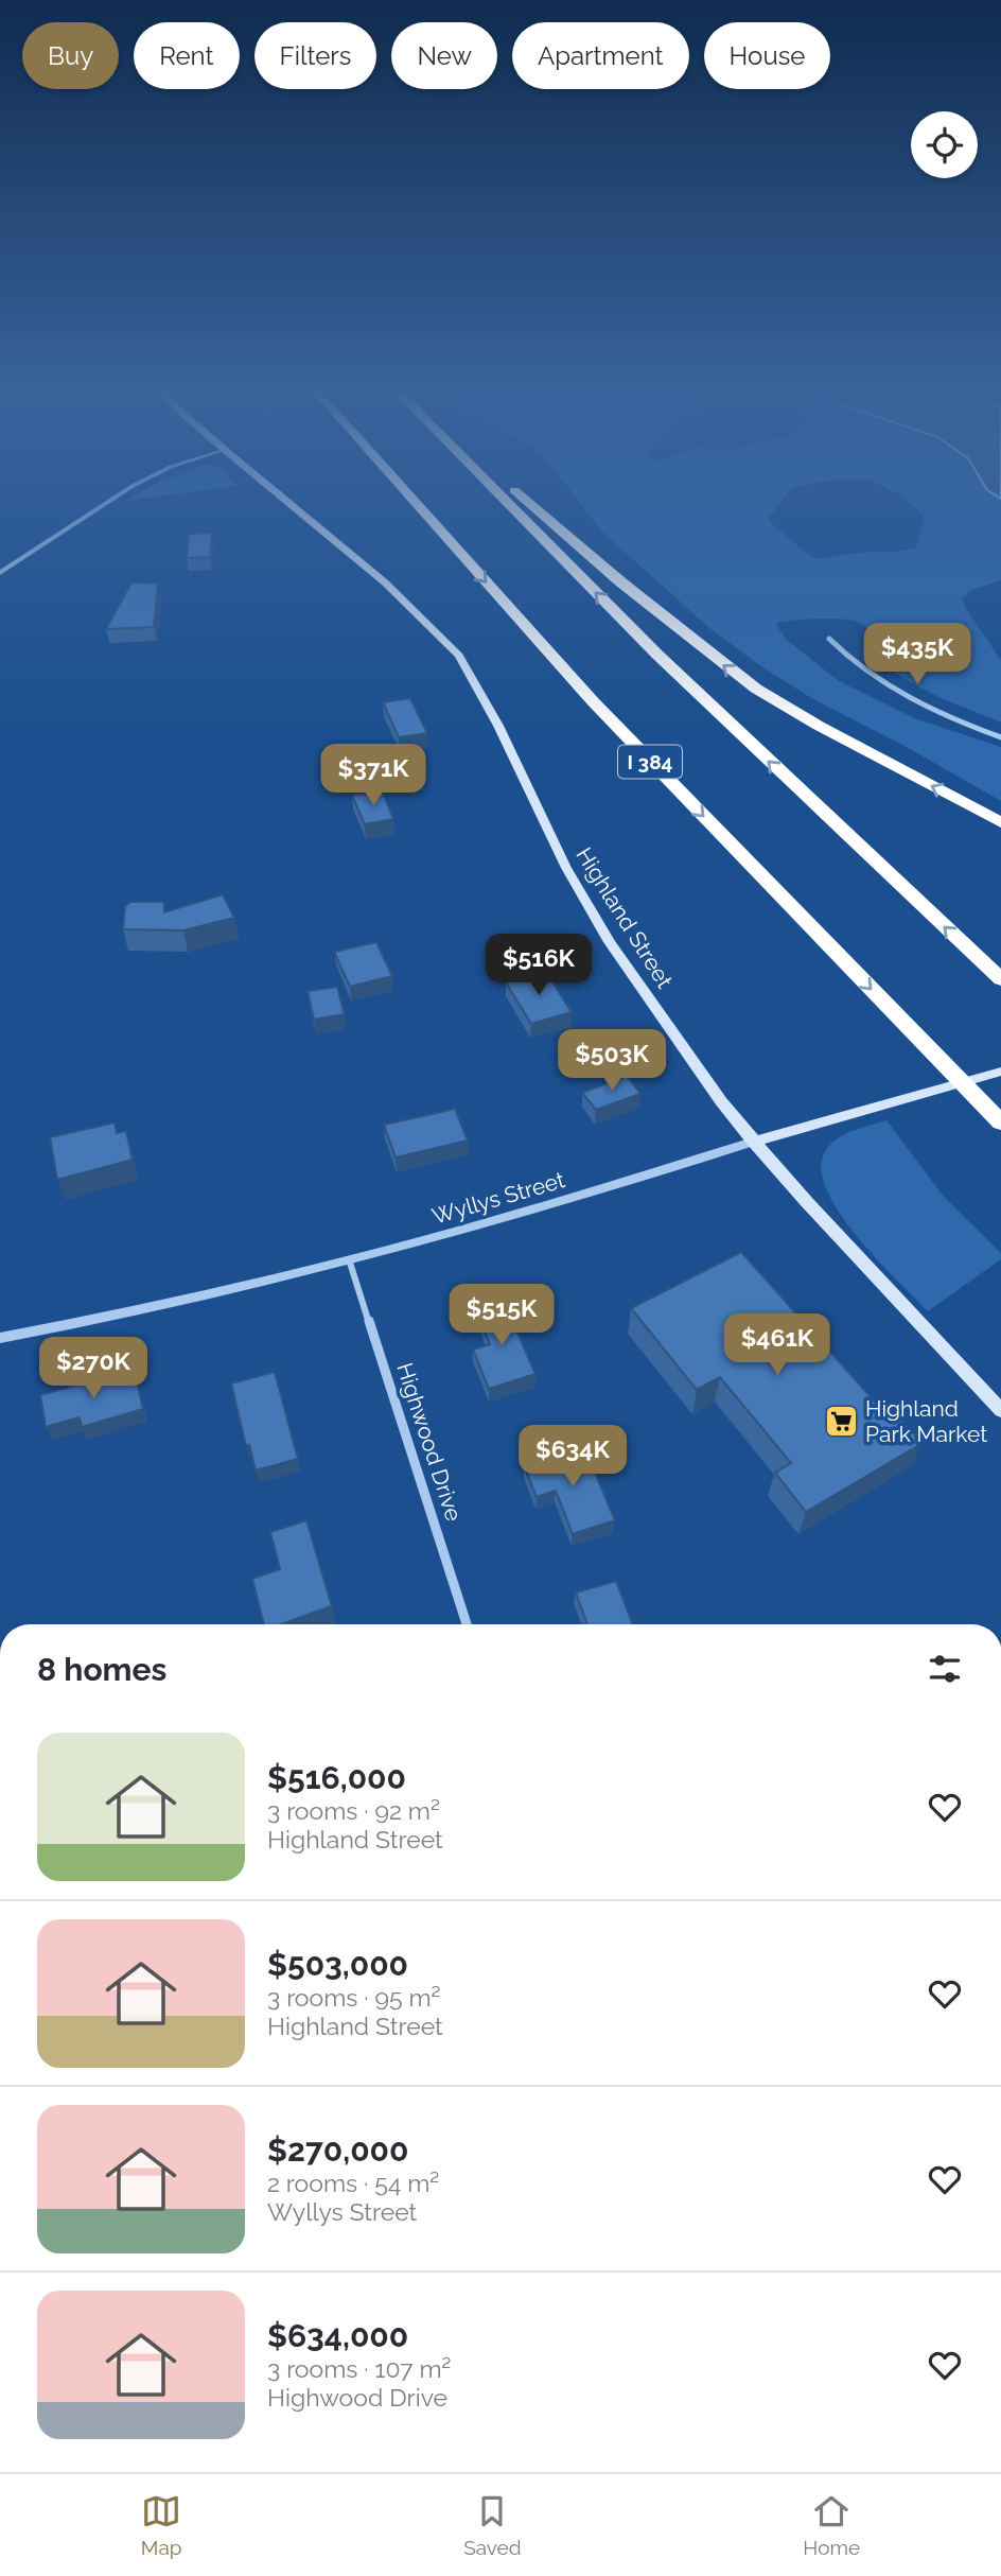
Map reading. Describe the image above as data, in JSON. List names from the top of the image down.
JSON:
{
  "streets": {
    "highway": ["I 384"],
    "main road": ["Highland Street", "Wyllys Street"],
    "street": ["Highwood Drive"]
  },
  "crossings": [
    ["Highland Street", "Wyllys Street"],
    ["Wyllys Street", "Highwood Drive"]
  ],
  "places": {
    "supermarket": ["Highland Park Market"]
  },
  "page": {
    "chip": [
      "Buy",
      "Rent",
      "Filters",
      "New",
      "Apartment",
      "House"
    ],
    "price": [
      "$435K",
      "$371K",
      "$516K",
      "$503K",
      "$515K",
      "$461K",
      "$270K",
      "$634K"
    ],
    "heading": "8 homes",
    "list": [
      {
        "name": "$516,000",
        "note": "3 rooms · 92 m² · Highland Street"
      },
      {
        "name": "$503,000",
        "note": "3 rooms · 95 m² · Highland Street"
      },
      {
        "name": "$270,000",
        "note": "2 rooms · 54 m² · Wyllys Street"
      },
      {
        "name": "$634,000",
        "note": "3 rooms · 107 m² · Highwood Drive"
      }
    ],
    "tabs": ["Map", "Saved", "Home"]
  }
}
